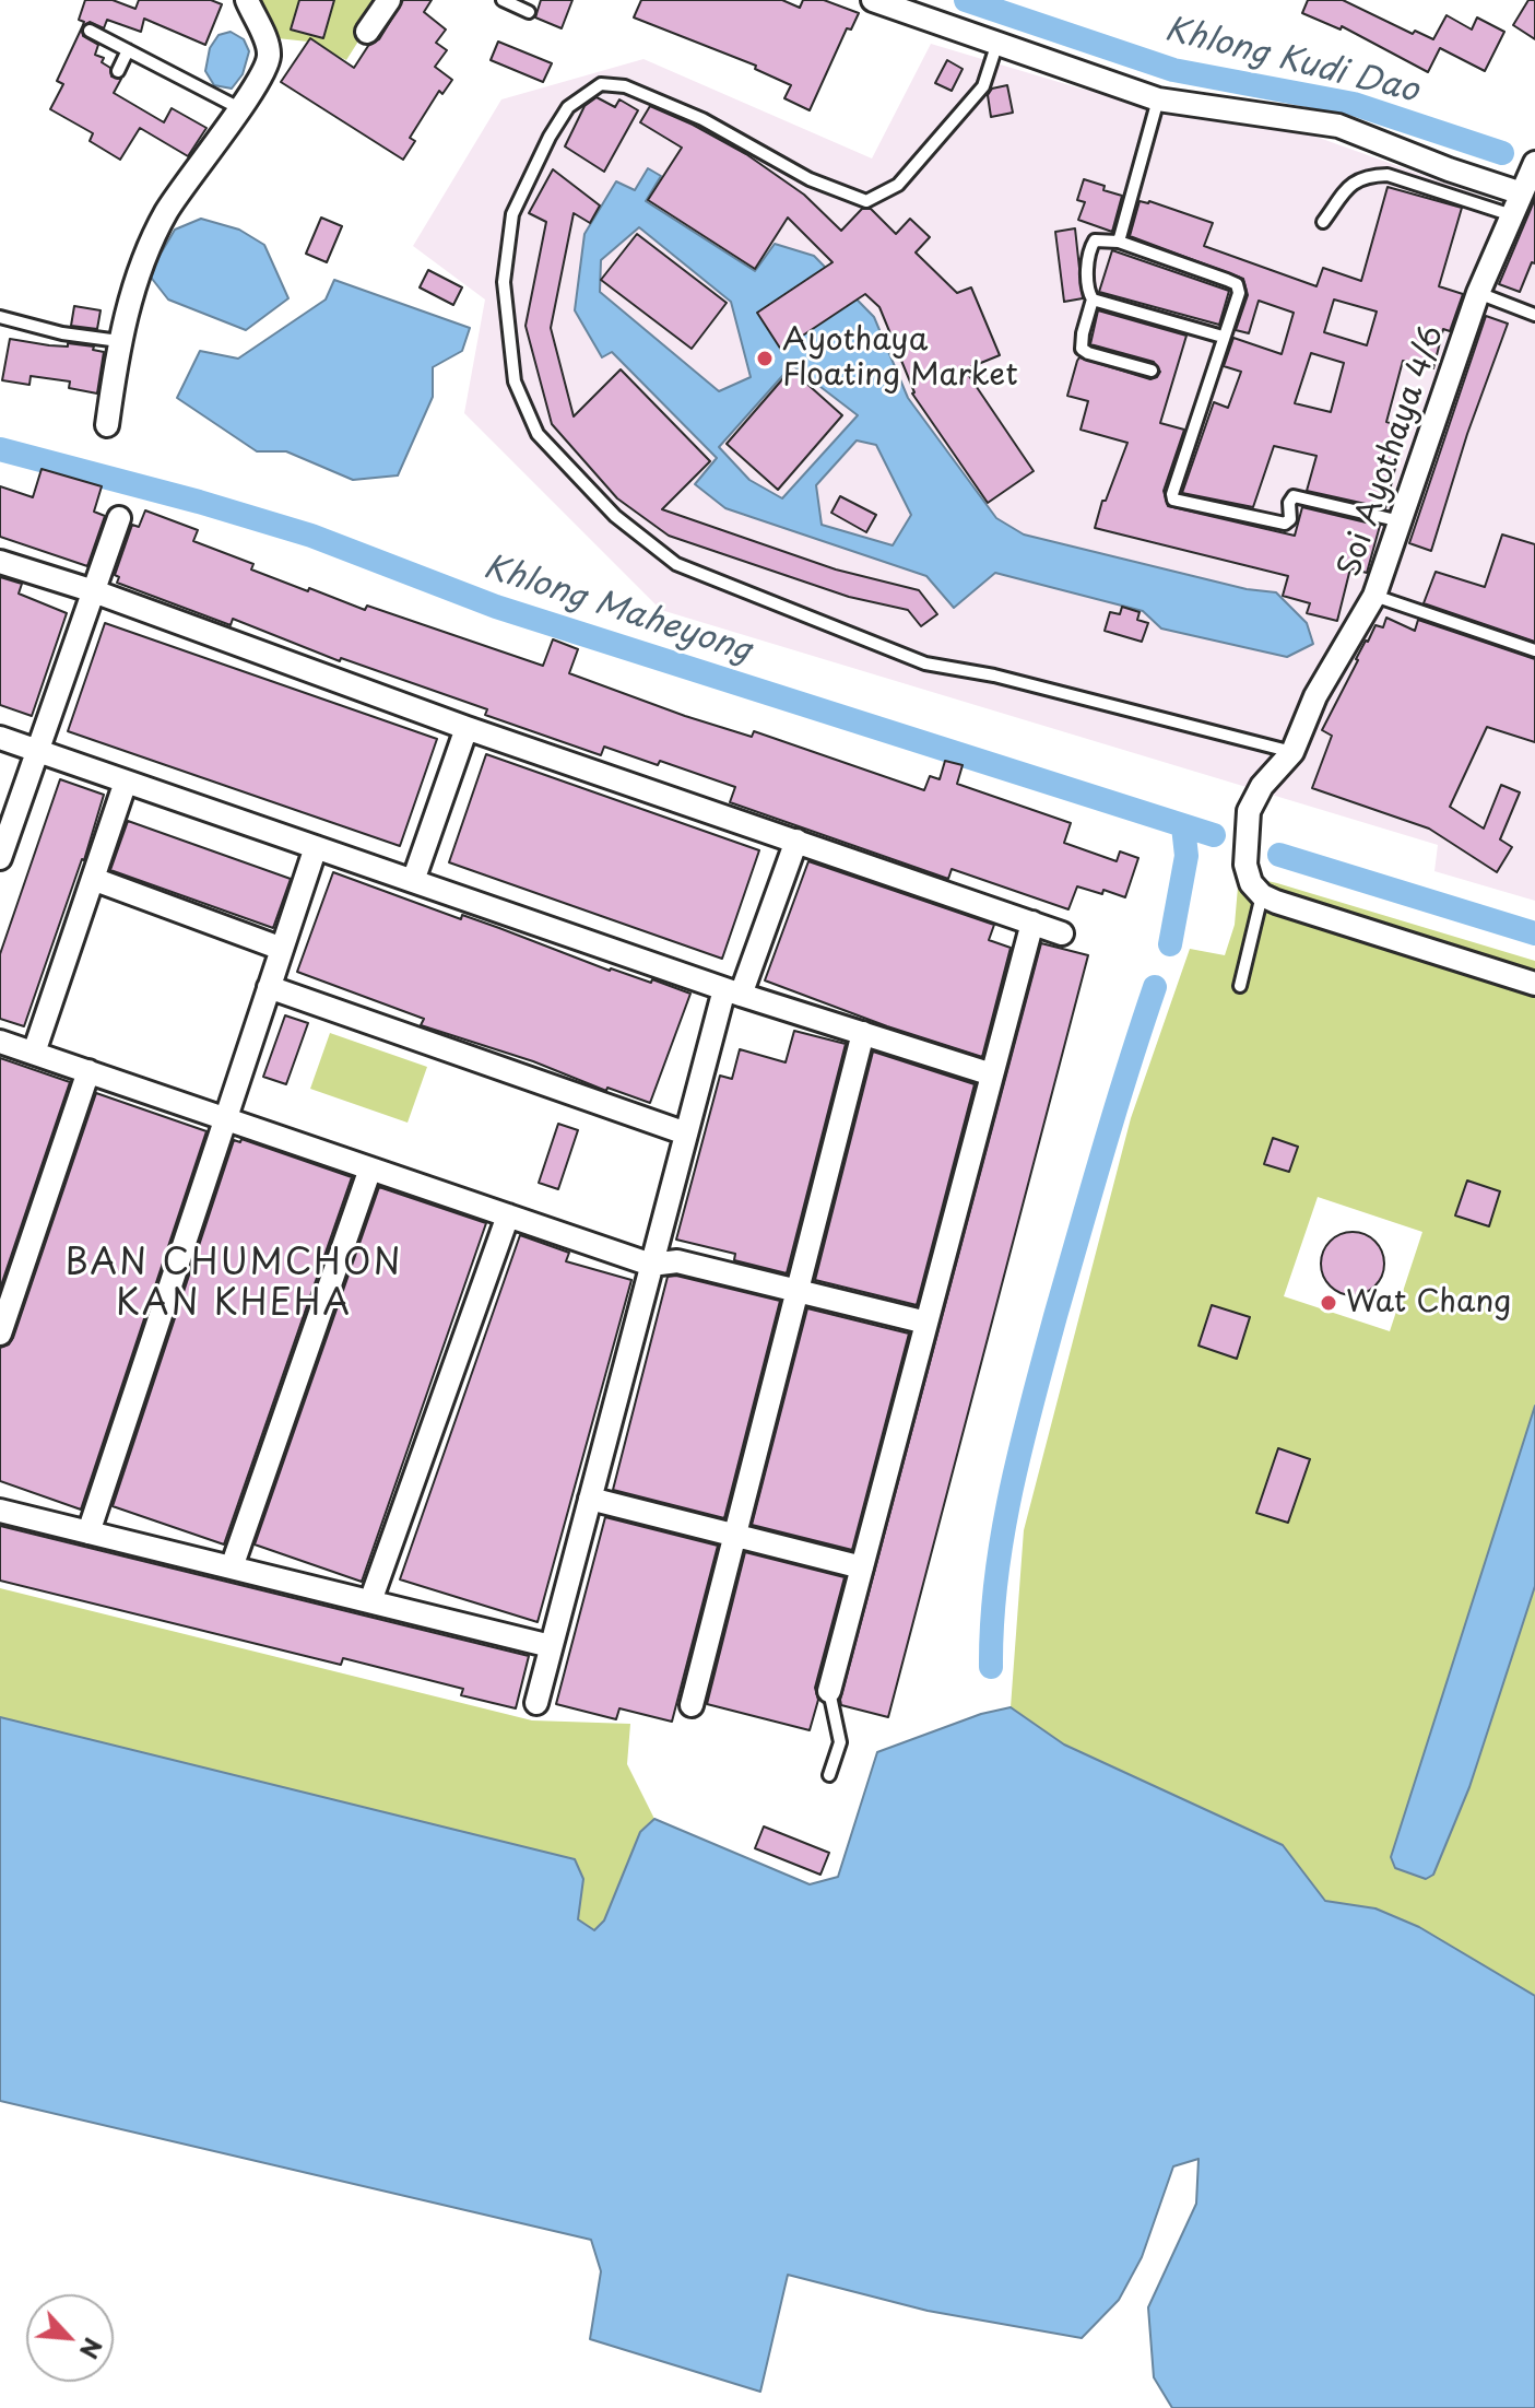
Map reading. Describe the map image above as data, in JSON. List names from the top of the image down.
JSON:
{
  "streets": {
    "street": ["Soi Ayothaya 4/6"]
  },
  "districts": ["BAN CHUMCHON KAN KHEHA"],
  "water": ["Khlong Kudi Dao", "Khlong Maheyong"],
  "places": ["Ayothaya Floating Market", "Wat Chang"],
  "north": "bottom right"
}
